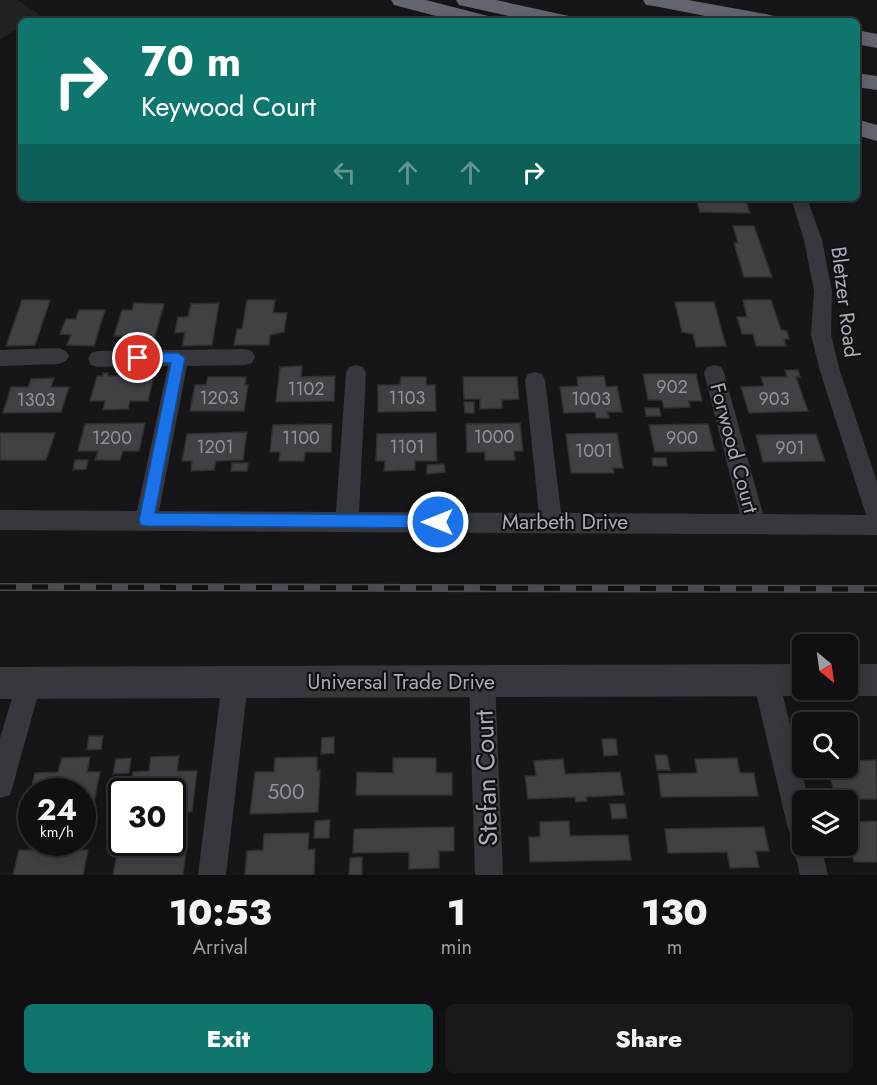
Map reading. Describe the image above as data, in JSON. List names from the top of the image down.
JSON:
{
  "streets": {
    "street": [
      "Bletzer Road",
      "Forwood Court",
      "Marbeth Drive",
      "Universal Trade Drive",
      "Stefan Court"
    ]
  },
  "crossings": [
    ["Forwood Court", "Marbeth Drive"],
    ["Universal Trade Drive", "Stefan Court"]
  ],
  "house_numbers": [
    "902",
    "1102",
    "1203",
    "1103",
    "1003",
    "903",
    "1303",
    "1000",
    "1200",
    "1100",
    "900",
    "1201",
    "1101",
    "901",
    "1001",
    "500"
  ],
  "north": "bottom right",
  "page": {
    "turn": ["70 m", "Keywood Court"],
    "speed": "24 km/h",
    "limit": "30",
    "eta": [
      "10:53",
      "Arrival",
      "1",
      "min",
      "130",
      "m"
    ],
    "buttons": ["Exit", "Share"]
  }
}
